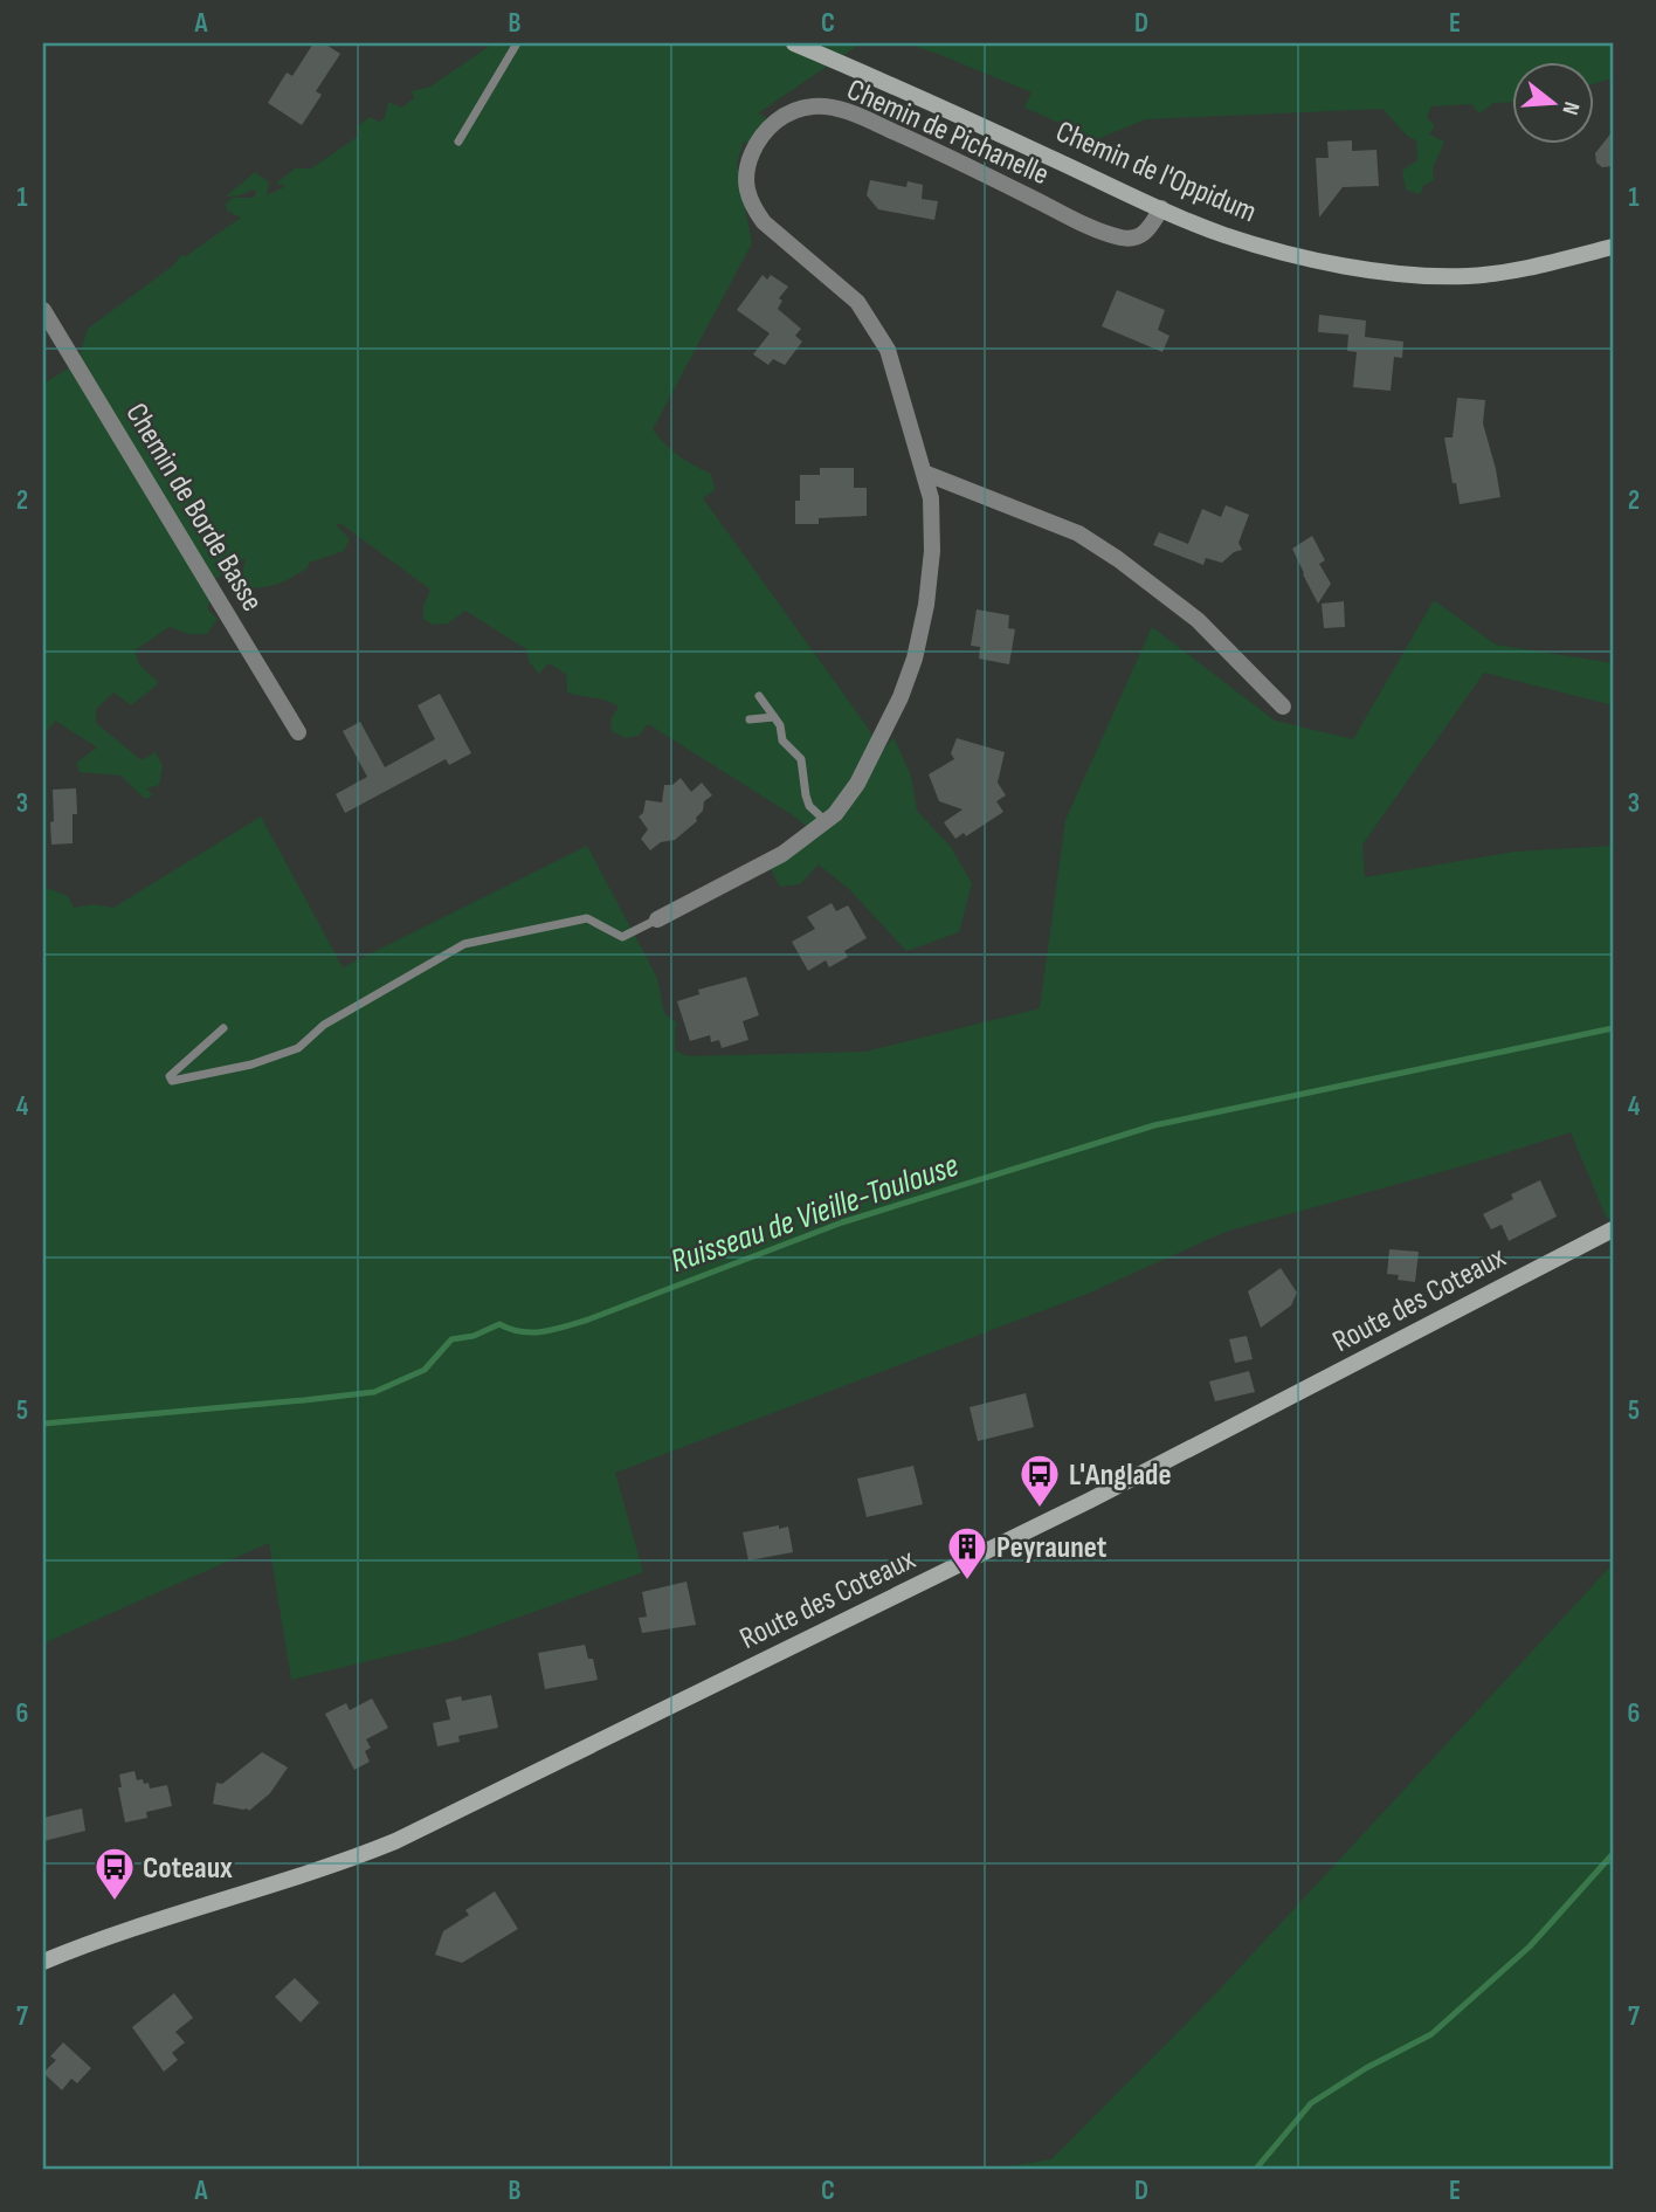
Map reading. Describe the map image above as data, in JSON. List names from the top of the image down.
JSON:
{
  "streets": {
    "street": [
      "Chemin de Pichanelle",
      "Chemin de l'Oppidum",
      "Chemin de Borde Basse",
      "Route des Coteaux"
    ]
  },
  "crossings": [
    ["Chemin de Pichanelle", "Chemin de l'Oppidum"]
  ],
  "water": ["Ruisseau de Vieille-Toulouse"],
  "places": {
    "bus stop": ["L'Anglade", "Coteaux"],
    "building": ["Peyraunet"]
  },
  "north": "right",
  "grid": {
    "columns": [
      "A",
      "B",
      "C",
      "D",
      "E"
    ],
    "rows": [
      "1",
      "2",
      "3",
      "4",
      "5",
      "6",
      "7"
    ]
  }
}
